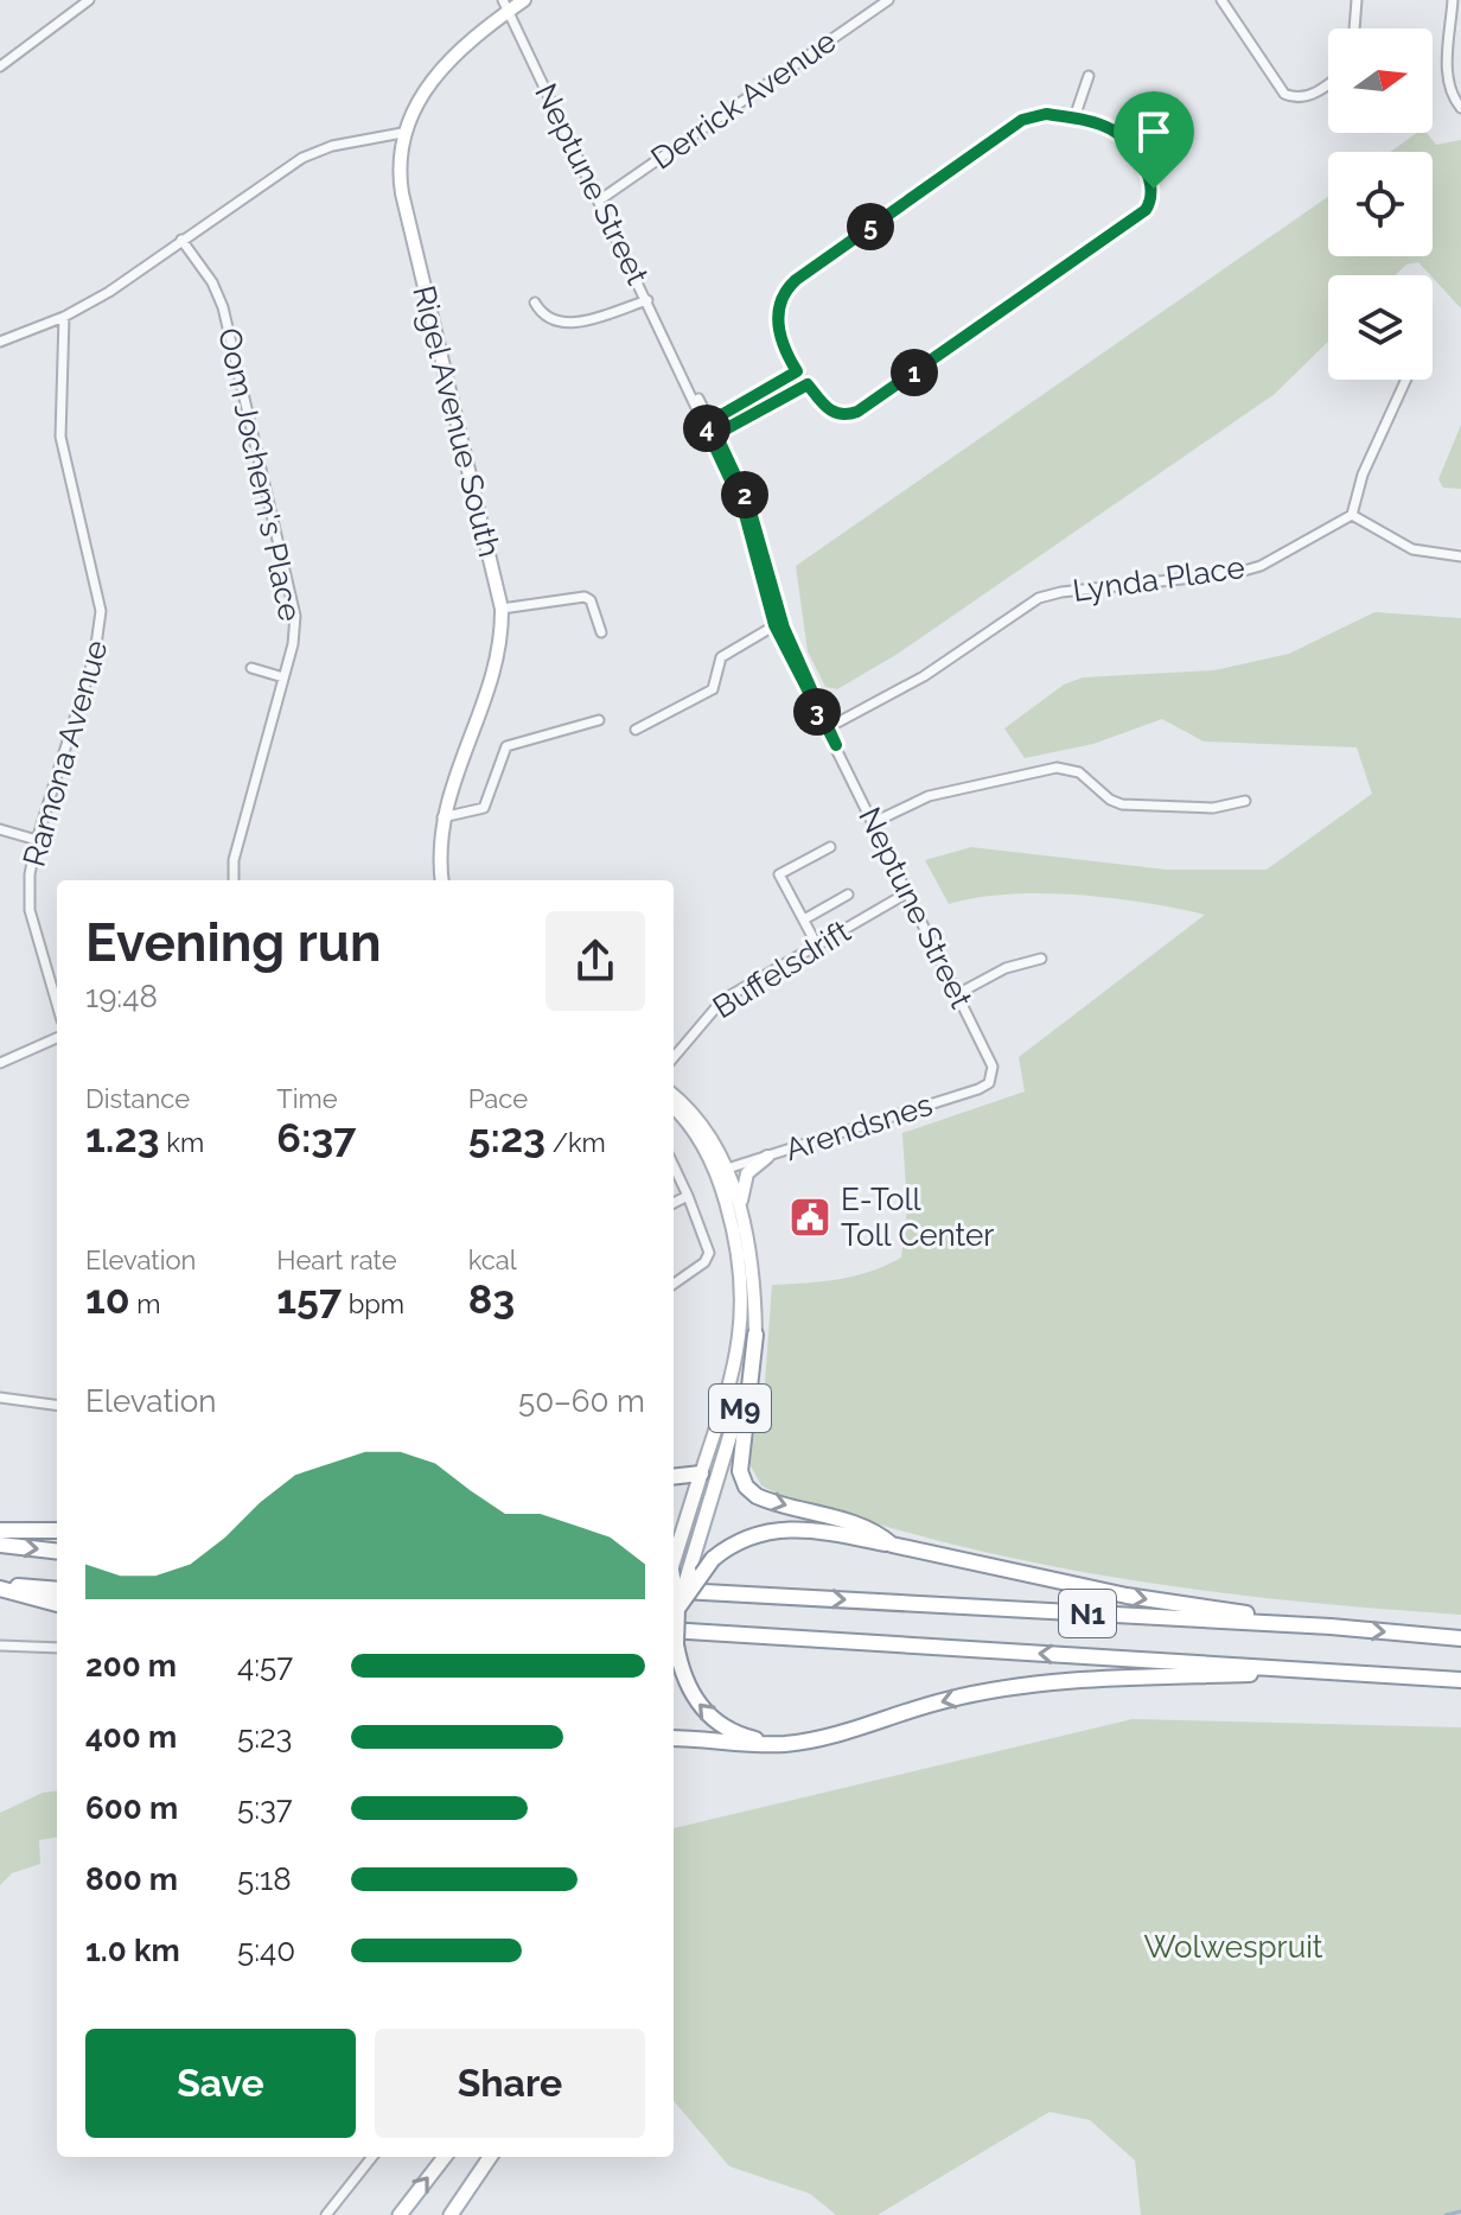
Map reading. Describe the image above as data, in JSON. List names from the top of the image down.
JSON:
{
  "streets": {
    "highway": ["N1"],
    "main road": ["Rigel Avenue South", "M9"],
    "street": [
      "Derrick Avenue",
      "Neptune Street",
      "Oom Jochem's Place",
      "Lynda Place",
      "Ramona Avenue",
      "Buffelsdrift",
      "Arendsnes"
    ]
  },
  "crossings": [
    ["Derrick Avenue", "Neptune Street"],
    ["Neptune Street", "Rigel Avenue South"],
    ["Neptune Street", "Lynda Place"],
    ["Neptune Street", "Buffelsdrift"],
    ["Neptune Street", "Arendsnes"],
    ["Arendsnes", "M9"]
  ],
  "parks": ["Wolwespruit"],
  "places": {
    "public building": ["E-Toll Toll Center"]
  },
  "north": "right",
  "page": {
    "pins": [
      "5",
      "1",
      "4",
      "2",
      "3"
    ],
    "heading": ["Evening run", "19:48"],
    "stats": [
      ["Distance", "1.23 km"],
      ["Time", "6:37"],
      ["Pace", "5:23 /km"],
      ["Elevation", "10 m"],
      ["Heart rate", "157 bpm"],
      ["kcal", "83"]
    ],
    "chart": ["Elevation", "50–60 m"],
    "list": [
      {
        "name": "200 m",
        "note": "4:57"
      },
      {
        "name": "400 m",
        "note": "5:23"
      },
      {
        "name": "600 m",
        "note": "5:37"
      },
      {
        "name": "800 m",
        "note": "5:18"
      },
      {
        "name": "1.0 km",
        "note": "5:40"
      }
    ],
    "buttons": ["Save", "Share"]
  }
}
